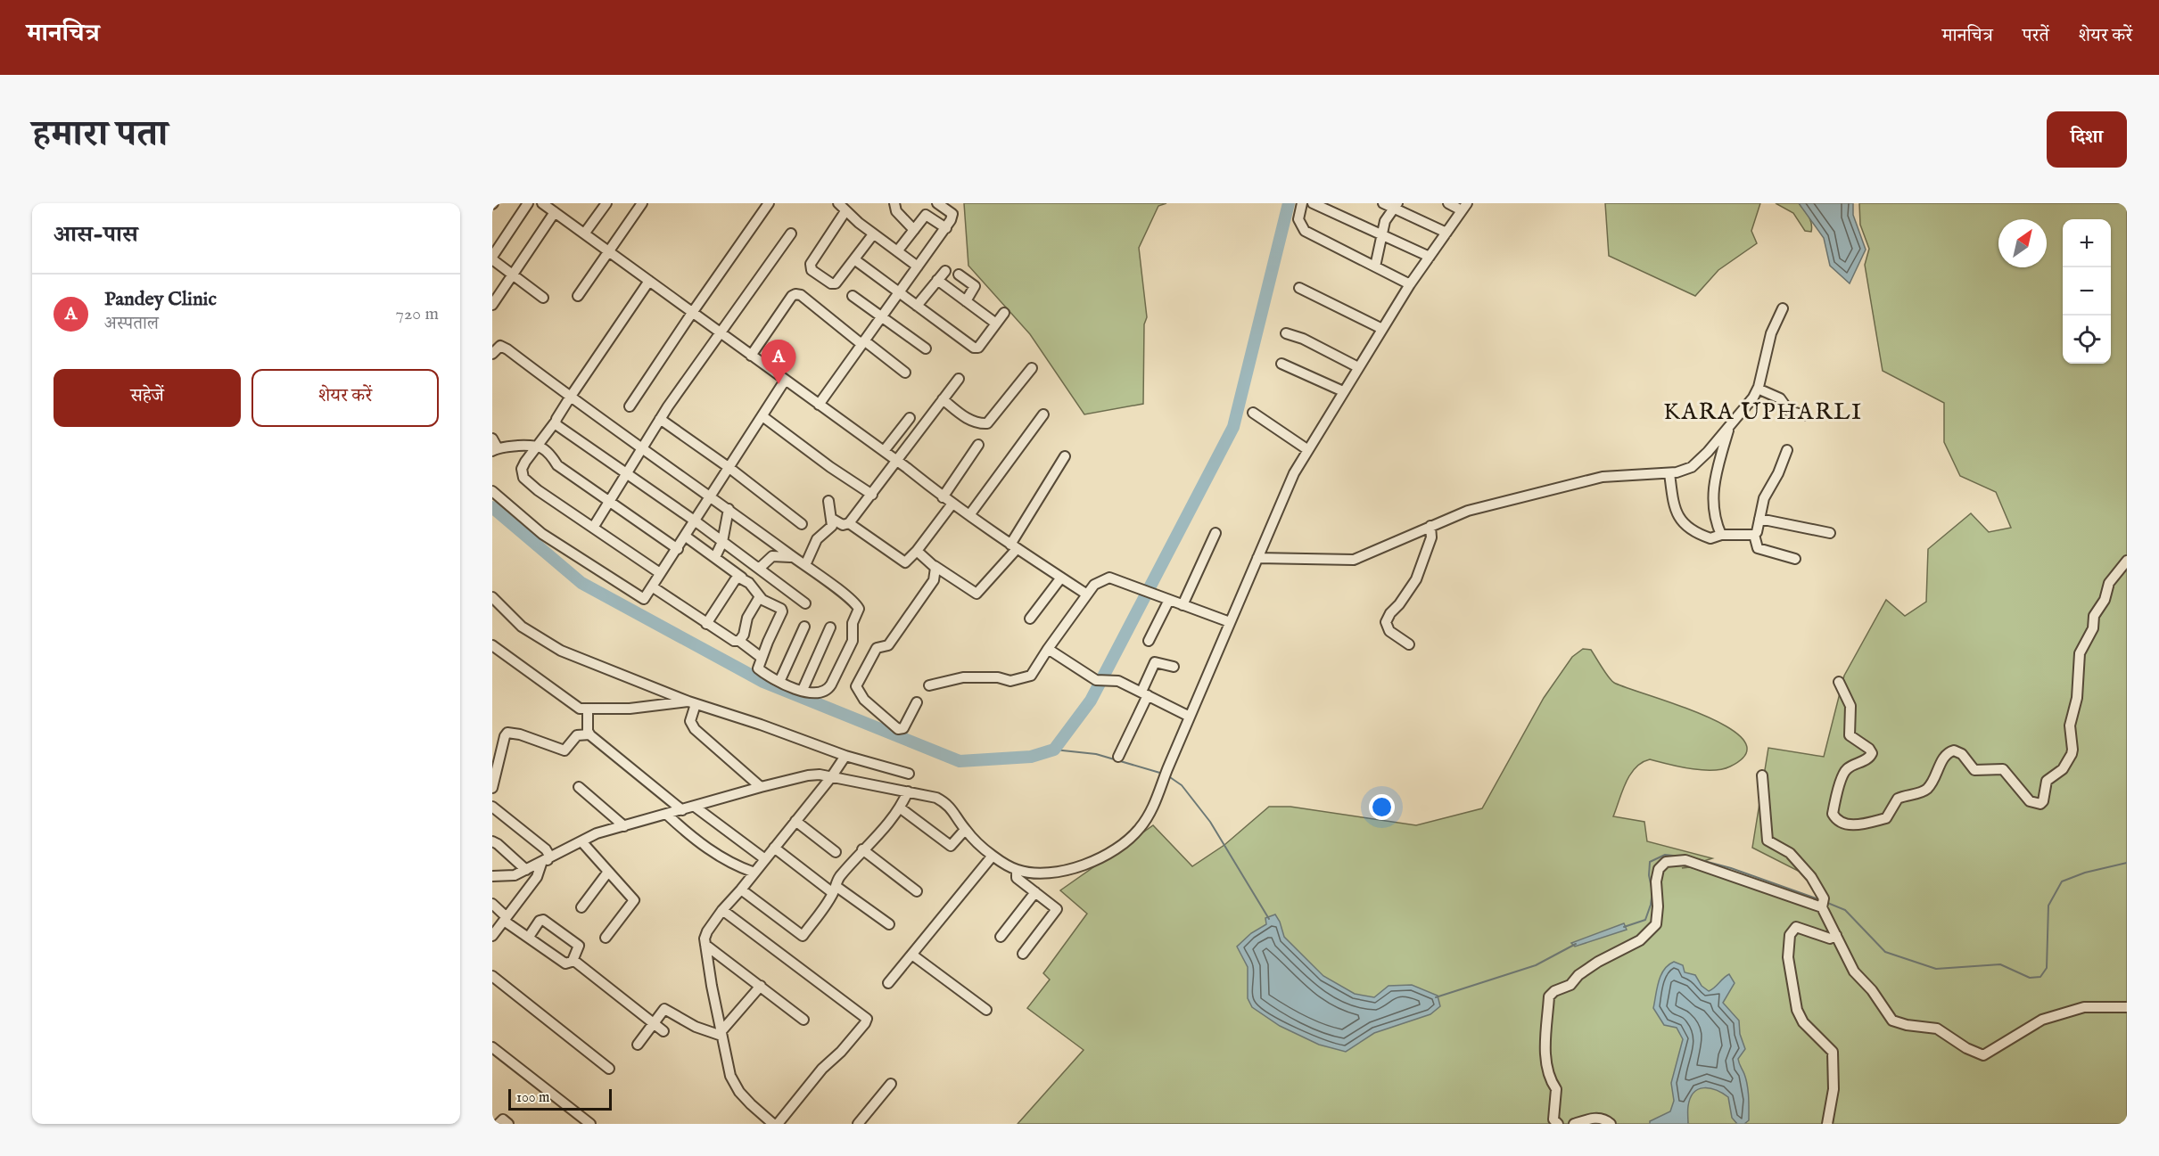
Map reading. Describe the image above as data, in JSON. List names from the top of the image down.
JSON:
{
  "districts": ["KARA UPHARLI"],
  "scale_bar": "100 m",
  "north": "top right",
  "page": {
    "header": "मानचित्र",
    "nav": ["मानचित्र", "परतें", "शेयर करें"],
    "title": "हमारा पता",
    "buttons": [
      "दिशा",
      ["सहेजें", "शेयर करें"]
    ],
    "heading": "आस-पास",
    "map_buttons": ["+", "−"],
    "list": [
      {
        "mark": "A",
        "name": "Pandey Clinic",
        "note": "अस्पताल",
        "value": "720 m"
      }
    ],
    "pins": "A",
    "scale": "100 m"
  }
}
